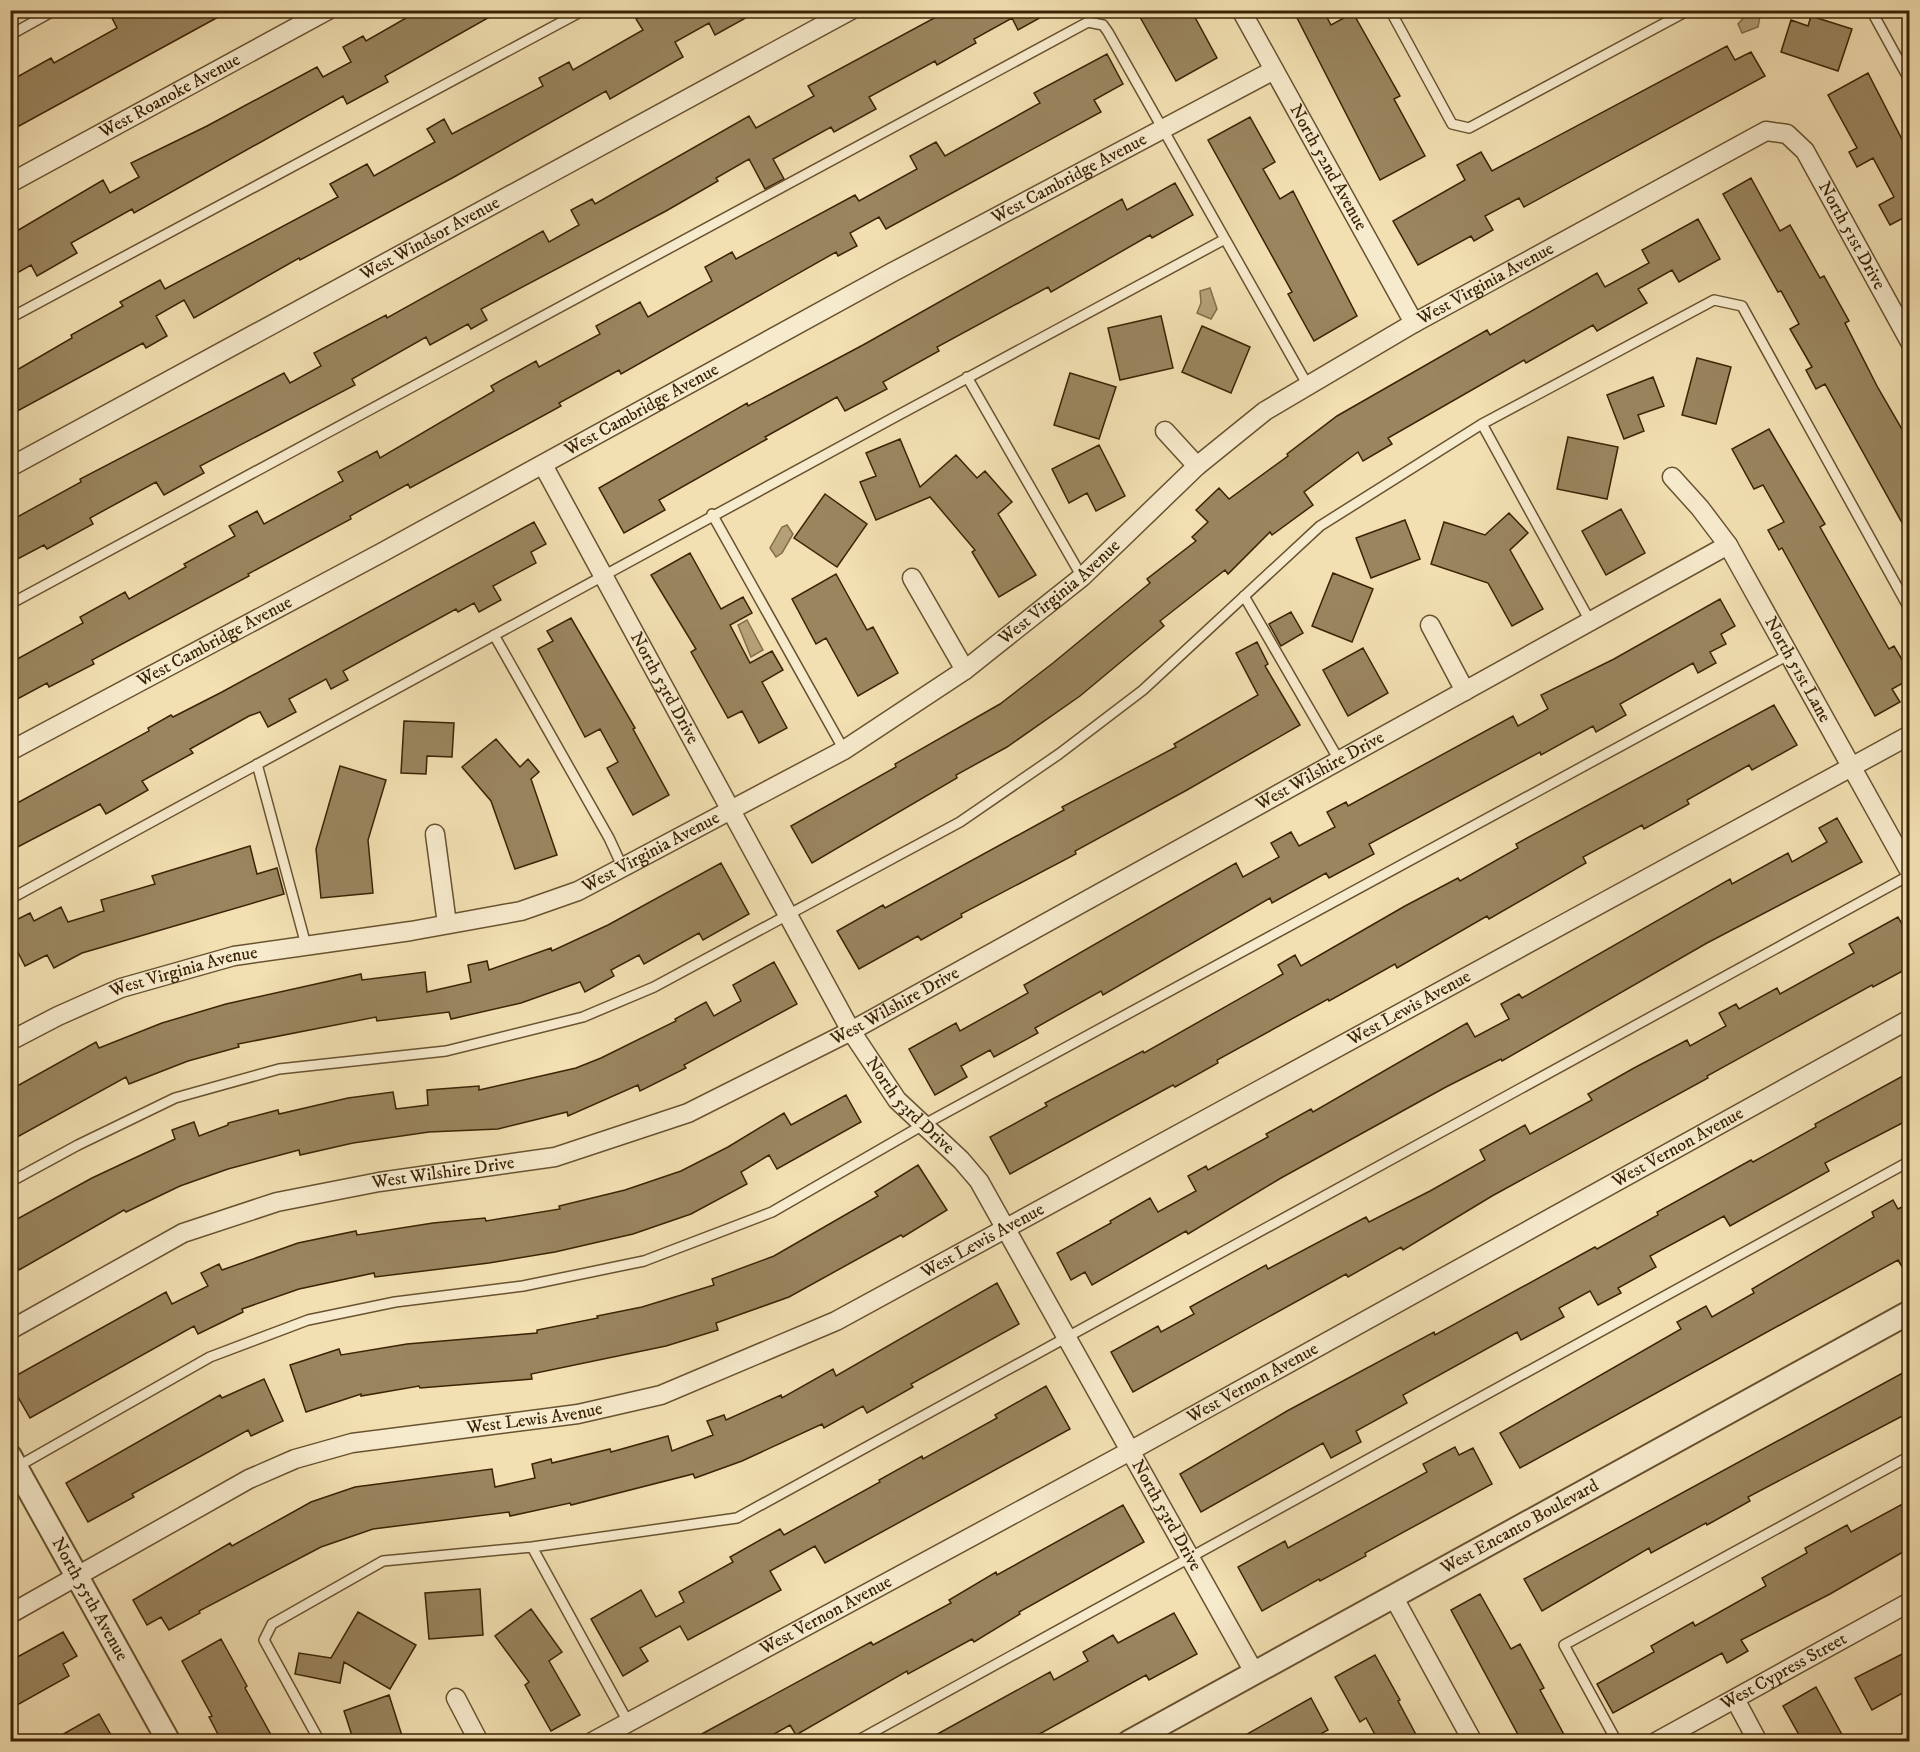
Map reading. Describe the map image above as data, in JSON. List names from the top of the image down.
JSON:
{
  "streets": {
    "street": [
      "West Roanoke Avenue",
      "North 52nd Avenue",
      "West Cambridge Avenue",
      "North 51st Drive",
      "West Windsor Avenue",
      "West Virginia Avenue",
      "North 51st Lane",
      "North 53rd Drive",
      "West Wilshire Drive",
      "West Lewis Avenue",
      "West Vernon Avenue",
      "West Encanto Boulevard",
      "North 55th Avenue",
      "West Cypress Street"
    ]
  },
  "crossings": [
    ["North 52nd Avenue", "West Cambridge Avenue"],
    ["North 52nd Avenue", "West Virginia Avenue"],
    ["West Cambridge Avenue", "North 53rd Drive"],
    ["North 51st Drive", "West Virginia Avenue"],
    ["West Virginia Avenue", "North 53rd Drive"],
    ["North 51st Lane", "West Wilshire Drive"],
    ["North 51st Lane", "West Lewis Avenue"],
    ["North 53rd Drive", "West Wilshire Drive"],
    ["North 53rd Drive", "West Lewis Avenue"],
    ["North 53rd Drive", "West Vernon Avenue"],
    ["North 53rd Drive", "West Encanto Boulevard"],
    ["West Lewis Avenue", "North 55th Avenue"]
  ]
}
